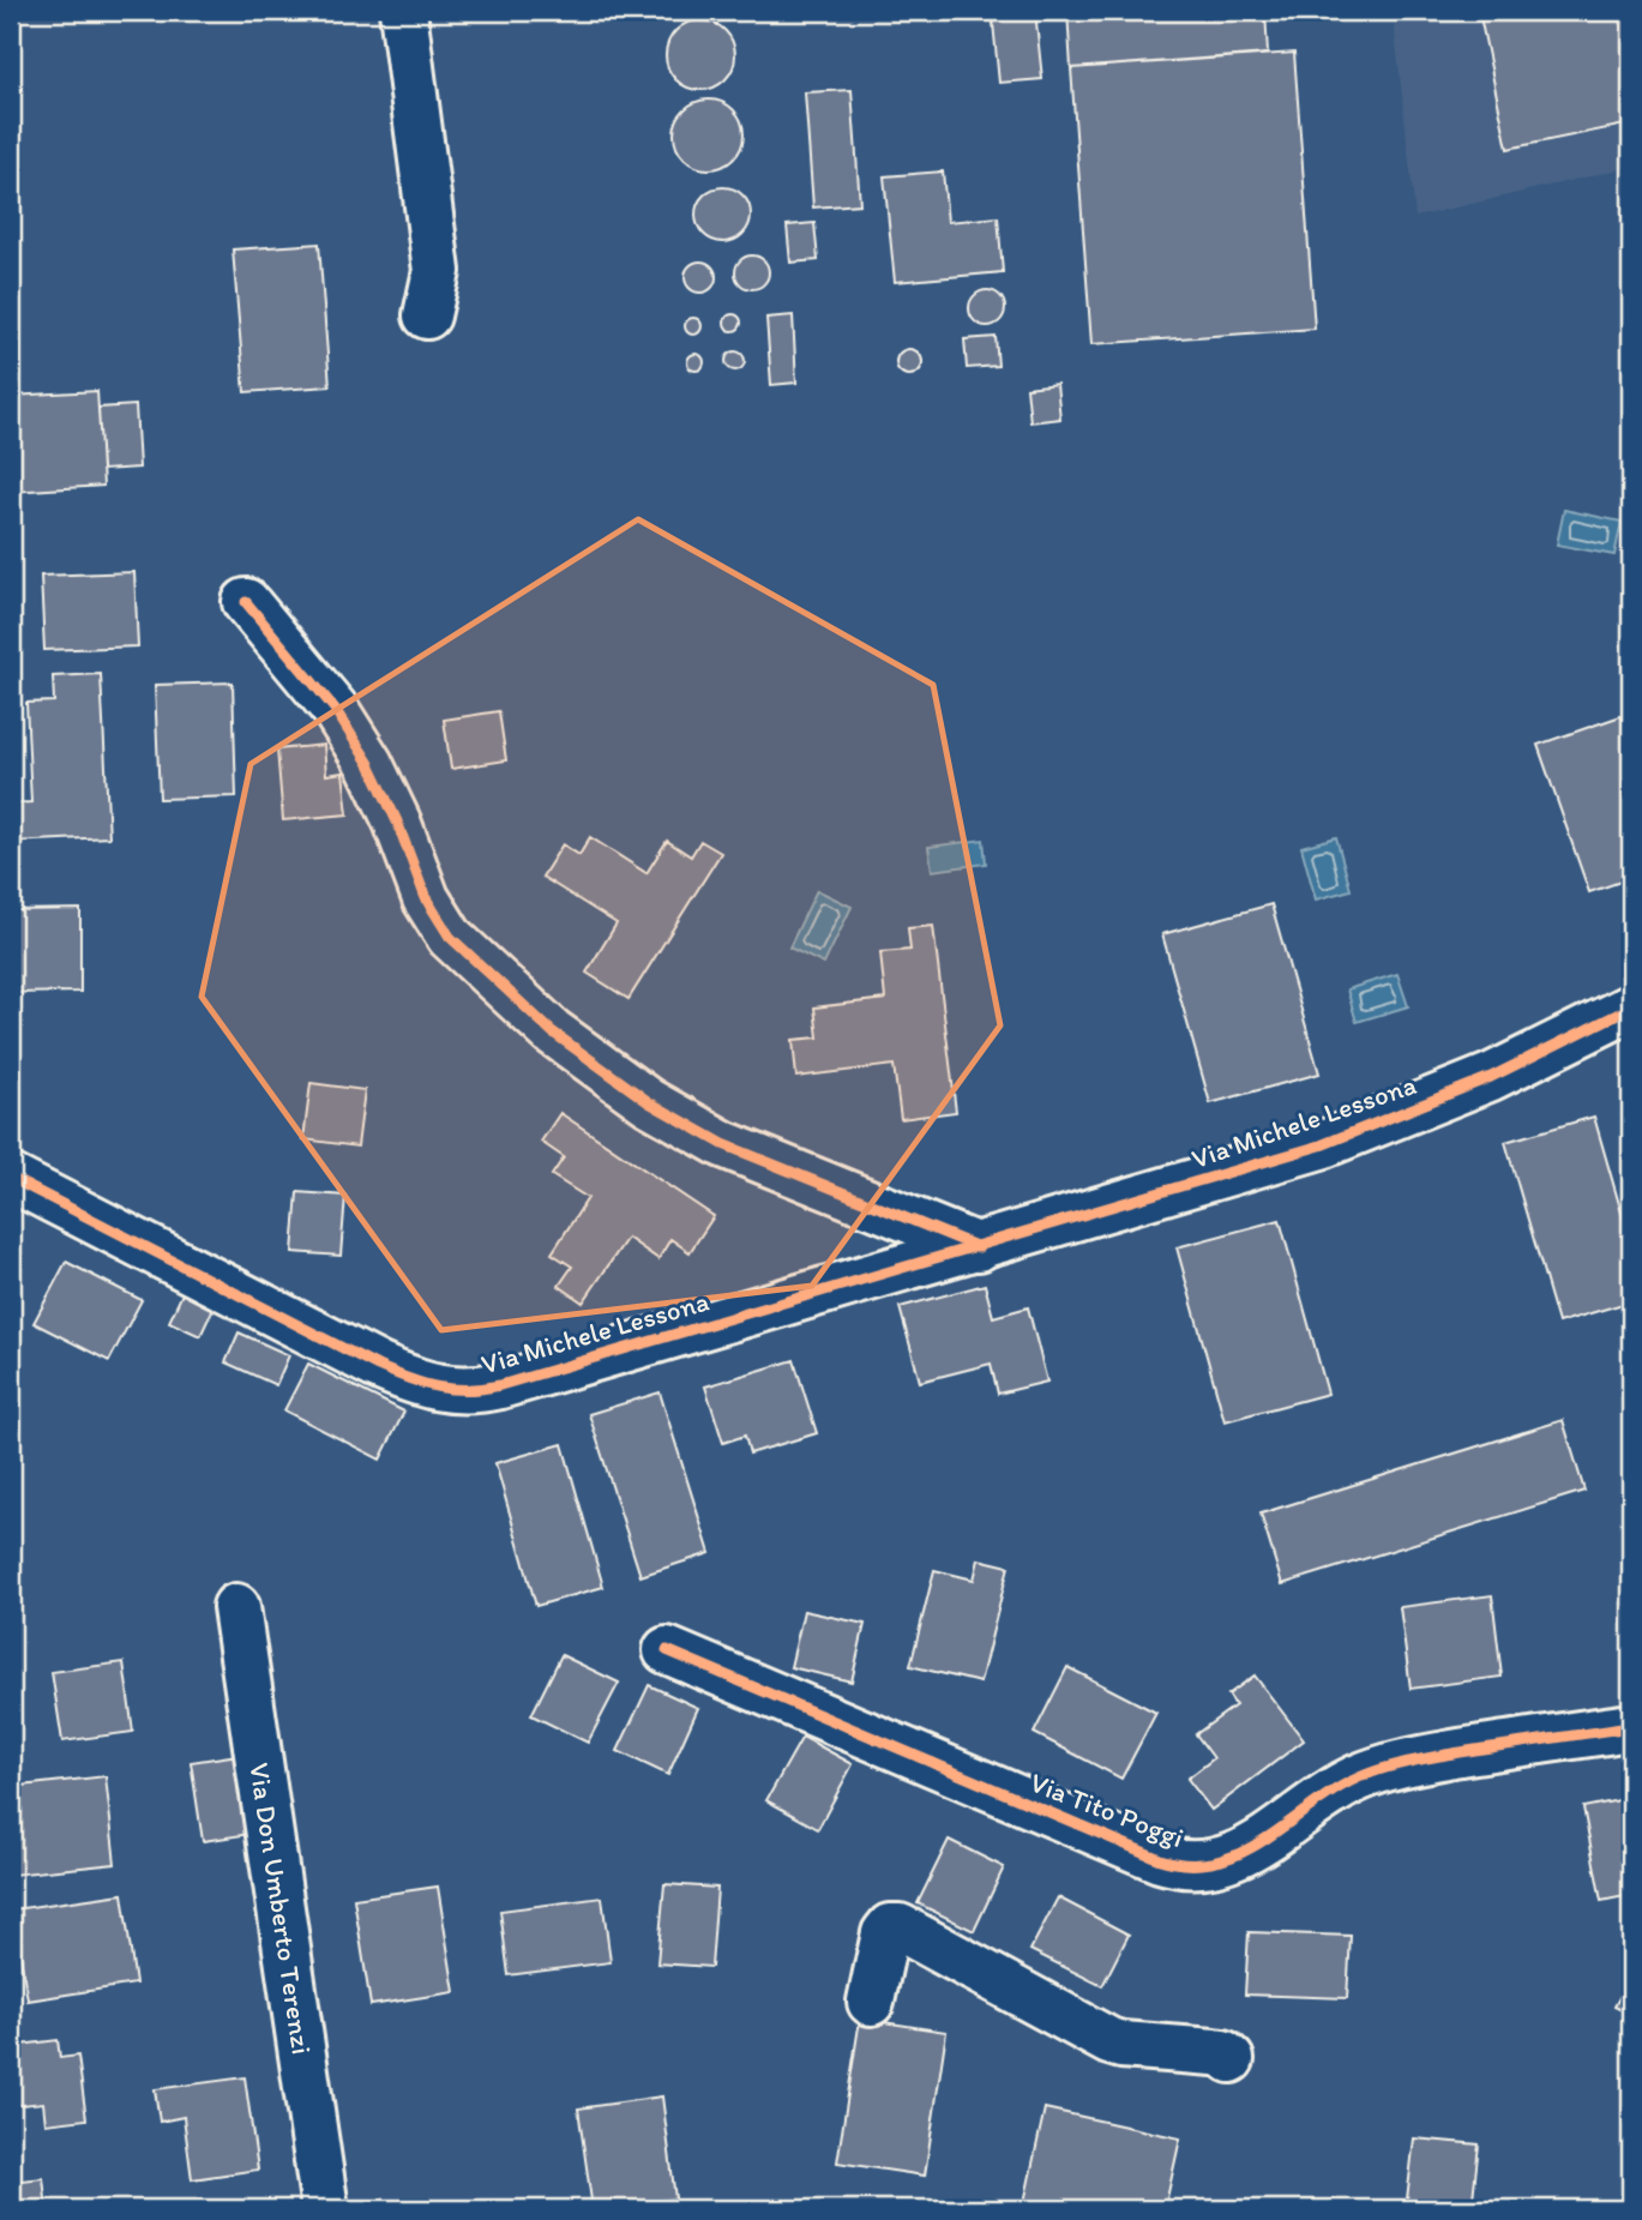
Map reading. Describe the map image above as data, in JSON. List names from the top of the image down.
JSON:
{
  "streets": {
    "street": ["Via Michele Lessona", "Via Tito Poggi", "Via Don Umberto Terenzi"]
  }
}
